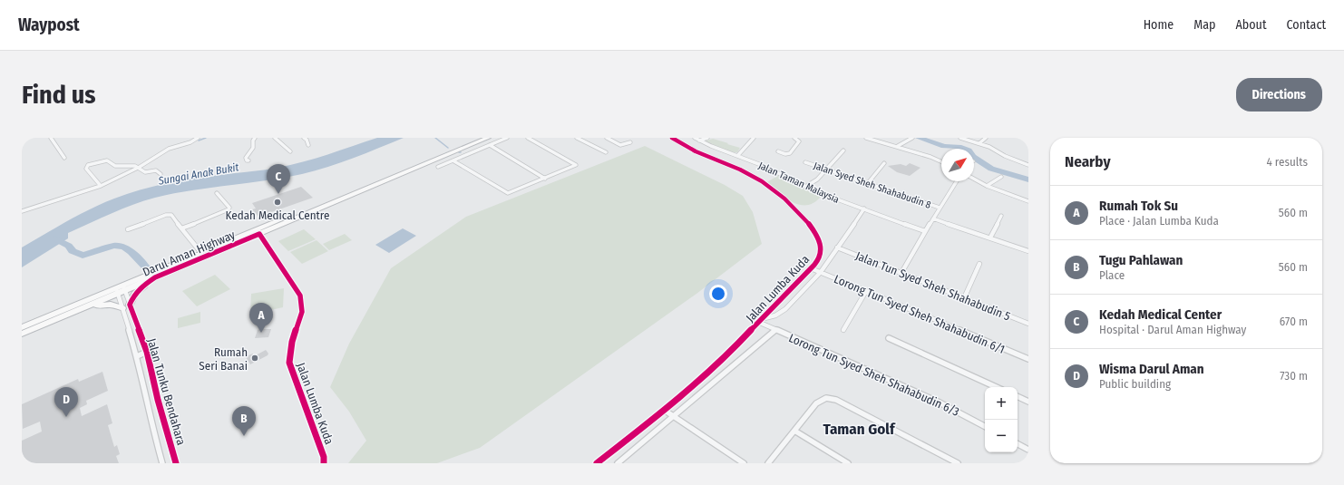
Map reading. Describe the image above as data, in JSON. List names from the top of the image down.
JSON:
{
  "streets": {
    "highway": ["Darul Aman Highway"],
    "street": [
      "Jalan Taman Malaysia",
      "Jalan Syed Sheh Shahabudin 8",
      "Jalan Tun Syed Sheh Shahabudin 5",
      "Jalan Lumba Kuda",
      "Lorong Tun Syed Sheh Shahabudin 6/1",
      "Lorong Tun Syed Sheh Shahabudin 6/3",
      "Jalan Tunku Bendahara"
    ]
  },
  "crossings": [
    ["Darul Aman Highway", "Jalan Lumba Kuda"],
    ["Darul Aman Highway", "Jalan Tunku Bendahara"],
    ["Jalan Lumba Kuda", "Lorong Tun Syed Sheh Shahabudin 6/1"],
    ["Jalan Lumba Kuda", "Lorong Tun Syed Sheh Shahabudin 6/3"]
  ],
  "districts": ["Taman Golf"],
  "water": ["Sungai Anak Bukit"],
  "places": ["Kedah Medical Centre", "Rumah Seri Banai"],
  "north": "top right",
  "page": {
    "header": "Waypost",
    "nav": [
      "Home",
      "Map",
      "About",
      "Contact"
    ],
    "buttons": "Directions",
    "title": "Find us",
    "heading": ["Nearby", "4 results"],
    "pins": [
      "C",
      "A",
      "D",
      "B"
    ],
    "list": [
      {
        "mark": "A",
        "name": "Rumah Tok Su",
        "note": "Place · Jalan Lumba Kuda",
        "value": "560 m"
      },
      {
        "mark": "B",
        "name": "Tugu Pahlawan",
        "note": "Place",
        "value": "560 m"
      },
      {
        "mark": "C",
        "name": "Kedah Medical Center",
        "note": "Hospital · Darul Aman Highway",
        "value": "670 m"
      },
      {
        "mark": "D",
        "name": "Wisma Darul Aman",
        "note": "Public building",
        "value": "730 m"
      }
    ],
    "map_buttons": ["+", "−"]
  }
}
